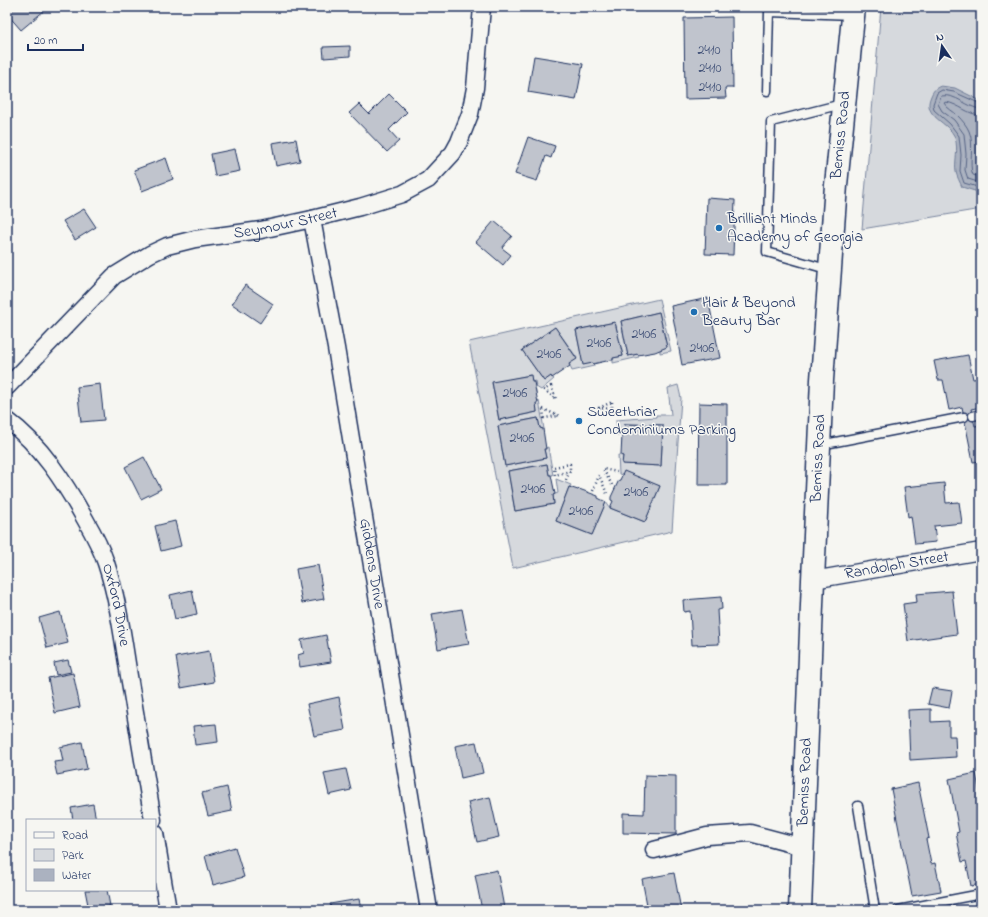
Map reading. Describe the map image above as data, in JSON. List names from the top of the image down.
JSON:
{
  "streets": {
    "main road": ["Bemiss Road"],
    "street": [
      "Seymour Street",
      "Giddens Drive",
      "Randolph Street",
      "Oxford Drive"
    ]
  },
  "crossings": [
    ["Bemiss Road", "Randolph Street"],
    ["Seymour Street", "Giddens Drive"]
  ],
  "places": ["Brilliant Minds Academy of Georgia", "Hair & Beyond Beauty Bar", "Sweetbriar Condominiums Parking"],
  "house_numbers": [
    "2410",
    "2410",
    "2410",
    "2406",
    "2406",
    "2406",
    "2406",
    "2406",
    "2406",
    "2406",
    "2406",
    "2406"
  ],
  "legend": ["Road", "Park", "Water"],
  "scale_bar": "20 m",
  "north": "top"
}
